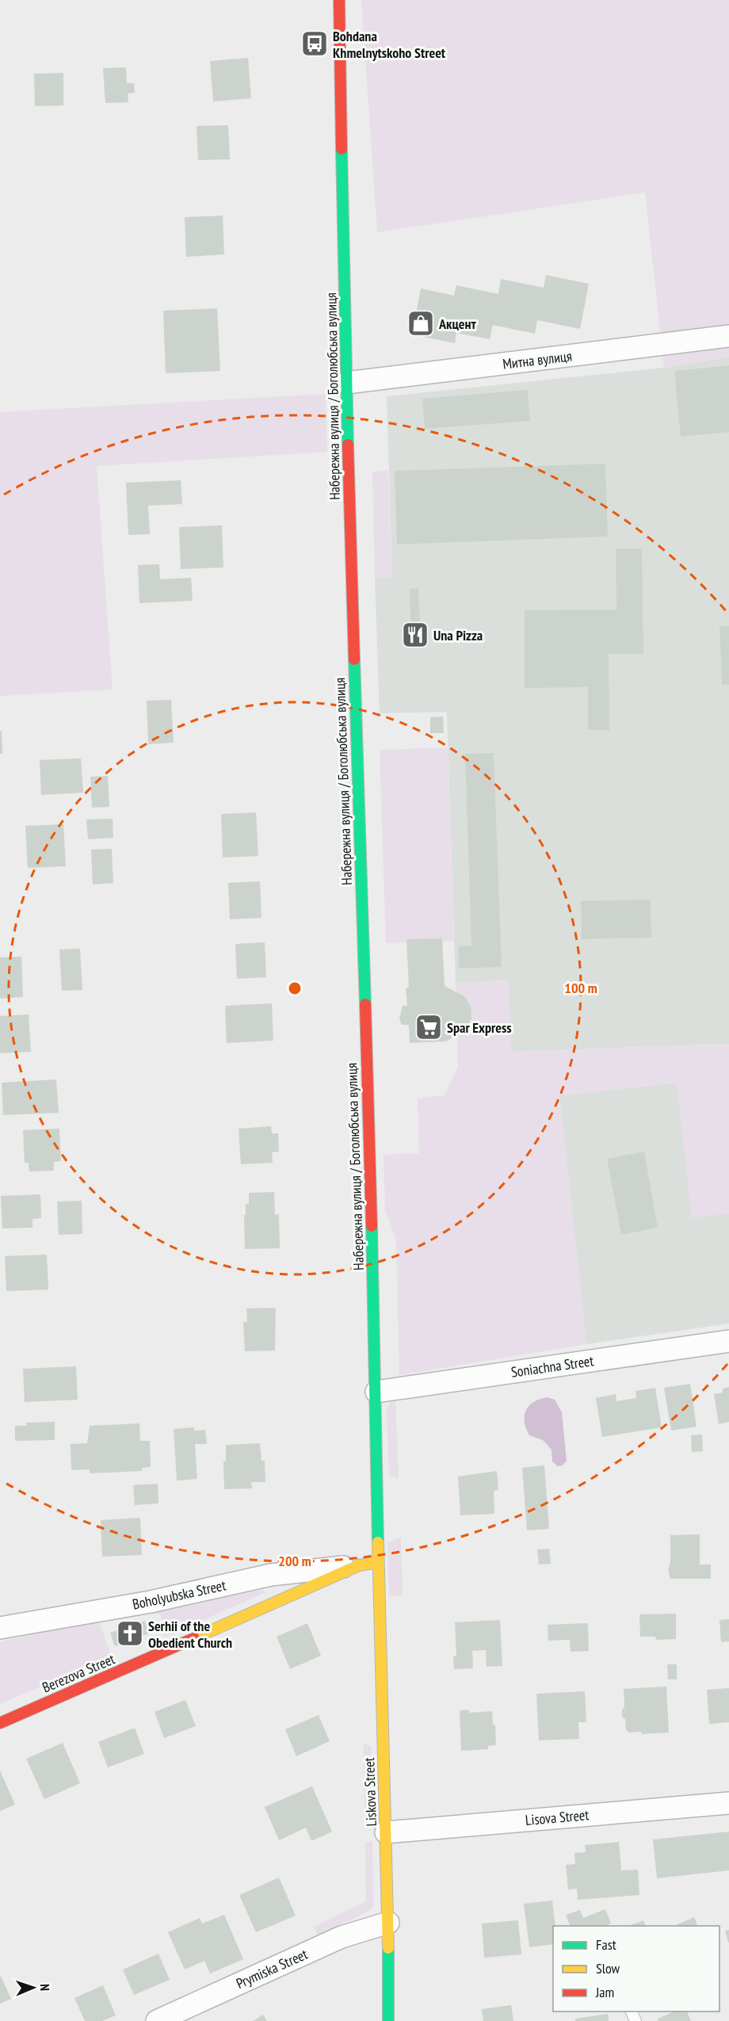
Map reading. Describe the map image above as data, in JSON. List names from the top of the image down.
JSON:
{
  "streets": {
    "street": [
      "Митна вулиця",
      "Набережна вулиця / Боголюбська вулиця",
      "Soniachna Street",
      "Boholyubska Street",
      "Berezova Street",
      "Liskova Street",
      "Lisova Street",
      "Prymiska Street"
    ]
  },
  "crossings": [
    ["Митна вулиця", "Набережна вулиця / Боголюбська вулиця"],
    ["Набережна вулиця / Боголюбська вулиця", "Soniachna Street"],
    ["Набережна вулиця / Боголюбська вулиця", "Boholyubska Street"],
    ["Набережна вулиця / Боголюбська вулиця", "Berezova Street"],
    ["Набережна вулиця / Боголюбська вулиця", "Liskova Street"],
    ["Boholyubska Street", "Berezova Street"],
    ["Boholyubska Street", "Liskova Street"],
    ["Berezova Street", "Liskova Street"],
    ["Liskova Street", "Lisova Street"],
    ["Liskova Street", "Prymiska Street"]
  ],
  "places": {
    "bus stop": ["Bohdana Khmelnytskoho Street"],
    "shop": ["Акцент"],
    "restaurant": ["Una Pizza"],
    "supermarket": ["Spar Express"],
    "church": ["Serhii of the Obedient Church"]
  },
  "legend": ["Fast", "Slow", "Jam"],
  "north": "right",
  "rings": ["100 m", "200 m"]
}
